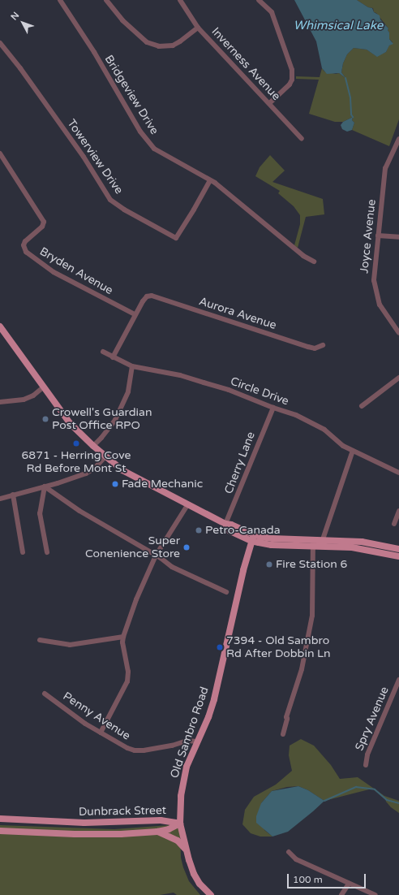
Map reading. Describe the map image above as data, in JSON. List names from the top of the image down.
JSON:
{
  "streets": {
    "main road": ["Old Sambro Road", "Dunbrack Street"],
    "street": [
      "Inverness Avenue",
      "Bridgeview Drive",
      "Towerview Drive",
      "Joyce Avenue",
      "Bryden Avenue",
      "Aurora Avenue",
      "Circle Drive",
      "Cherry Lane",
      "Penny Avenue",
      "Spry Avenue"
    ]
  },
  "crossings": [
    ["Bridgeview Drive", "Towerview Drive"],
    ["Bryden Avenue", "Aurora Avenue"],
    ["Circle Drive", "Cherry Lane"],
    ["Penny Avenue", "Old Sambro Road"],
    ["Old Sambro Road", "Dunbrack Street"]
  ],
  "water": ["Whimsical Lake"],
  "places": [
    "Crowell's Guardian Post Office RPO",
    "6871 - Herring Cove Rd Before Mont St",
    "Fade Mechanic",
    "Petro-Canada",
    "Super Conenience Store",
    "Fire Station 6",
    "7394 - Old Sambro Rd After Dobbin Ln"
  ],
  "scale_bar": "100 m",
  "north": "top left"
}
